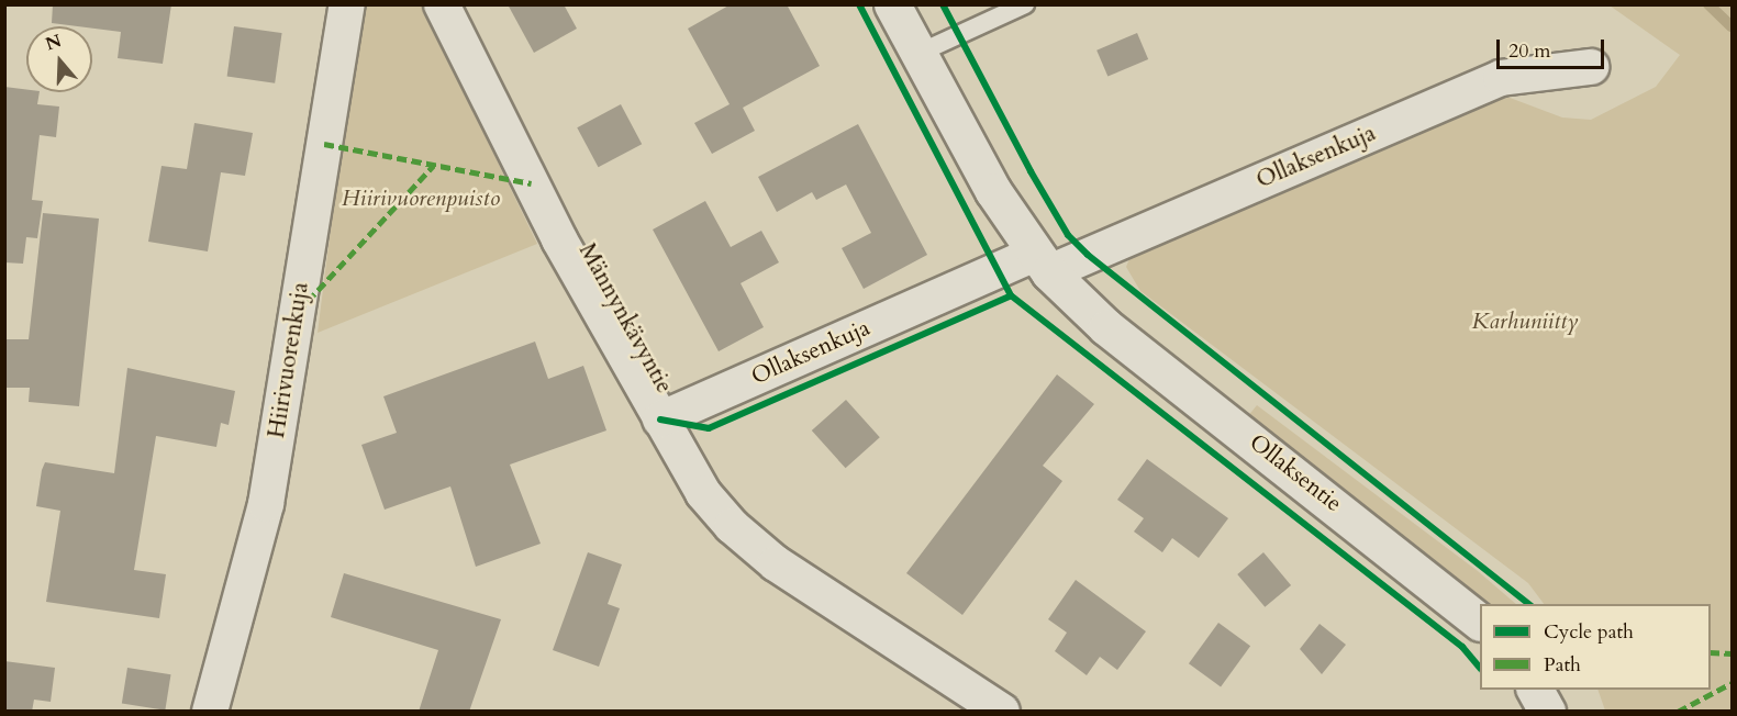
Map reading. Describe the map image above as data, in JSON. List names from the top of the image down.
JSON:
{
  "streets": {
    "street": [
      "Ollaksenkuja",
      "Männynkävyntie",
      "Hiirivuorenkuja",
      "Ollaksentie"
    ]
  },
  "crossings": [
    ["Ollaksenkuja", "Männynkävyntie"],
    ["Ollaksenkuja", "Ollaksentie"]
  ],
  "parks": ["Hiirivuorenpuisto", "Karhuniitty"],
  "legend": ["Cycle path", "Path"],
  "scale_bar": "20 m",
  "north": "top"
}
